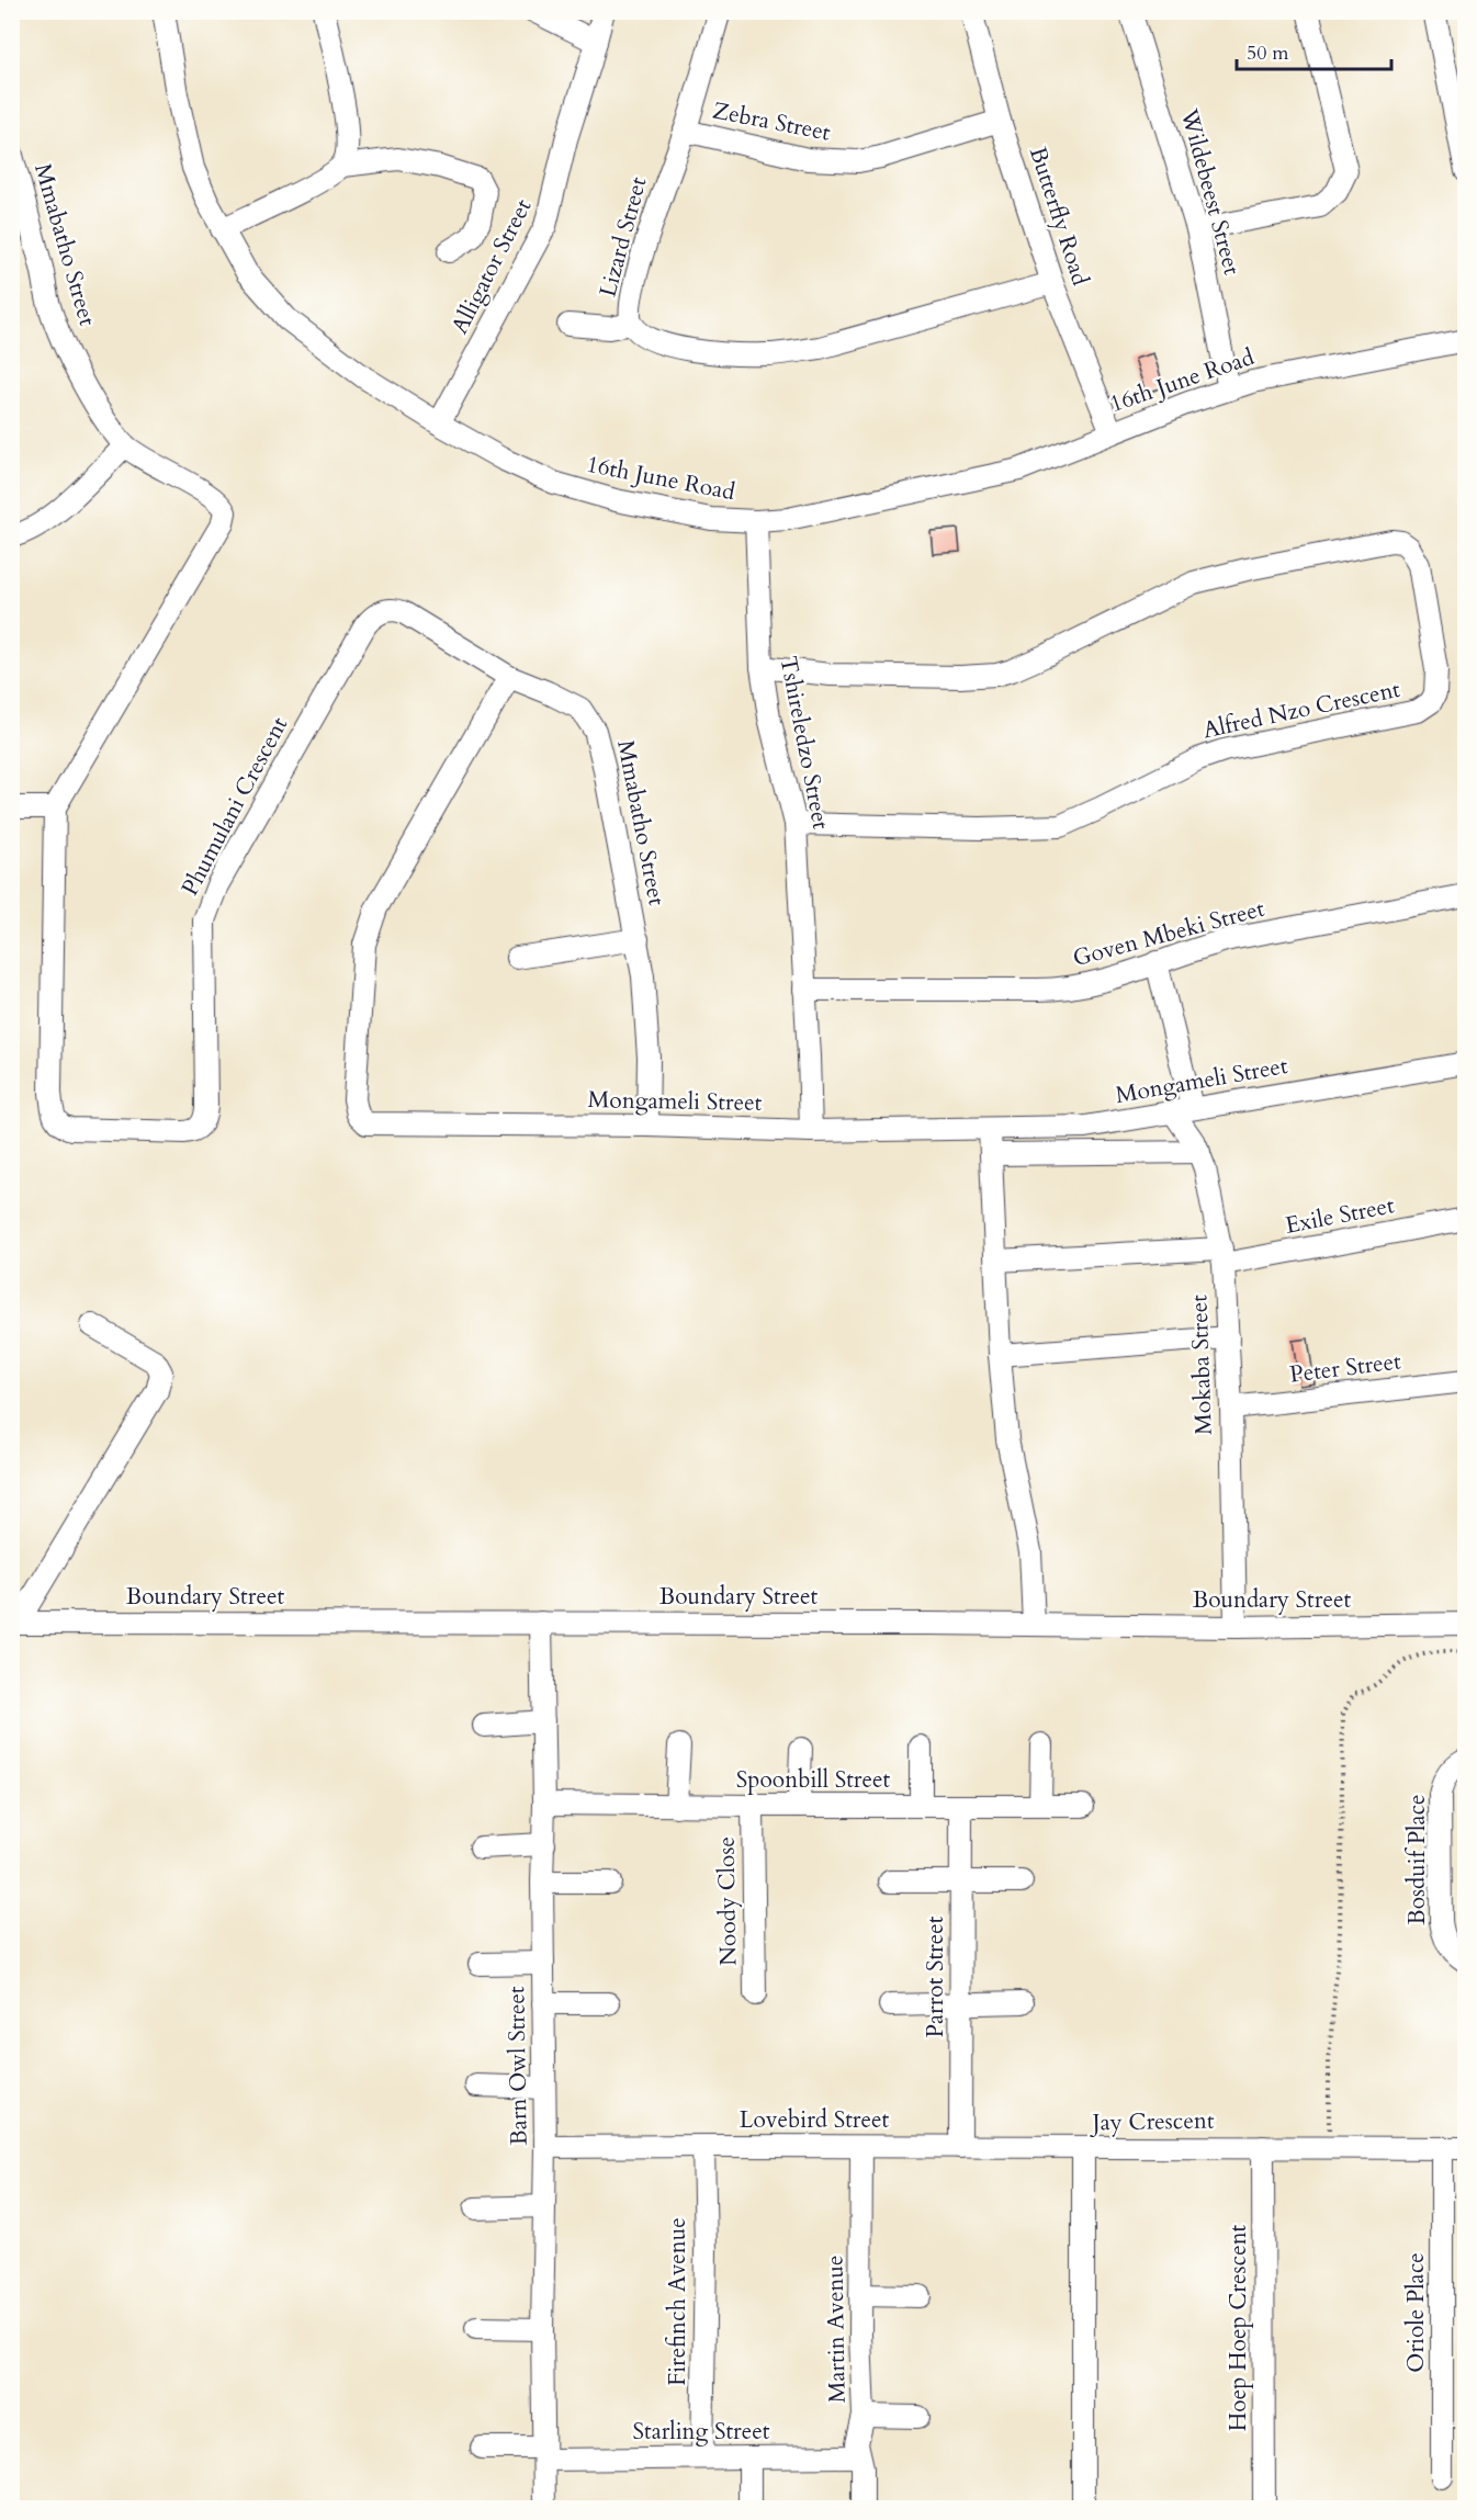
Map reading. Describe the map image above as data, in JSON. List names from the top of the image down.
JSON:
{
  "streets": {
    "street": [
      "Zebra Street",
      "Wildebeest Street",
      "Butterfly Road",
      "Lizard Street",
      "Mmabatho Street",
      "Alligator Street",
      "16th June Road",
      "Alfred Nzo Crescent",
      "Tshireledzo Street",
      "Phumulani Crescent",
      "Goven Mbeki Street",
      "Mongameli Street",
      "Exile Street",
      "Mokaba Street",
      "Peter Street",
      "Boundary Street",
      "Spoonbill Street",
      "Bosduif Place",
      "Noody Close",
      "Parrot Street",
      "Barn Owl Street",
      "Lovebird Street",
      "Jay Crescent",
      "Firefinch Avenue",
      "Oriole Place",
      "Hoep Hoep Crescent",
      "Martin Avenue",
      "Starling Street"
    ]
  },
  "crossings": [
    ["Zebra Street", "Butterfly Road"],
    ["Zebra Street", "Lizard Street"],
    ["Wildebeest Street", "16th June Road"],
    ["Butterfly Road", "Lizard Street"],
    ["Butterfly Road", "16th June Road"],
    ["Mmabatho Street", "Phumulani Crescent"],
    ["Mmabatho Street", "Mongameli Street"],
    ["Alligator Street", "16th June Road"],
    ["16th June Road", "Tshireledzo Street"],
    ["Alfred Nzo Crescent", "Tshireledzo Street"],
    ["Tshireledzo Street", "Goven Mbeki Street"],
    ["Tshireledzo Street", "Mongameli Street"],
    ["Goven Mbeki Street", "Mokaba Street"],
    ["Mongameli Street", "Mokaba Street"],
    ["Exile Street", "Mokaba Street"],
    ["Mokaba Street", "Peter Street"],
    ["Mokaba Street", "Boundary Street"],
    ["Boundary Street", "Barn Owl Street"],
    ["Spoonbill Street", "Noody Close"],
    ["Spoonbill Street", "Parrot Street"],
    ["Spoonbill Street", "Barn Owl Street"],
    ["Parrot Street", "Lovebird Street"],
    ["Barn Owl Street", "Lovebird Street"],
    ["Barn Owl Street", "Starling Street"],
    ["Lovebird Street", "Jay Crescent"],
    ["Lovebird Street", "Firefinch Avenue"],
    ["Lovebird Street", "Martin Avenue"],
    ["Jay Crescent", "Oriole Place"],
    ["Jay Crescent", "Hoep Hoep Crescent"],
    ["Firefinch Avenue", "Starling Street"],
    ["Martin Avenue", "Starling Street"]
  ],
  "scale_bar": "50 m"
}
